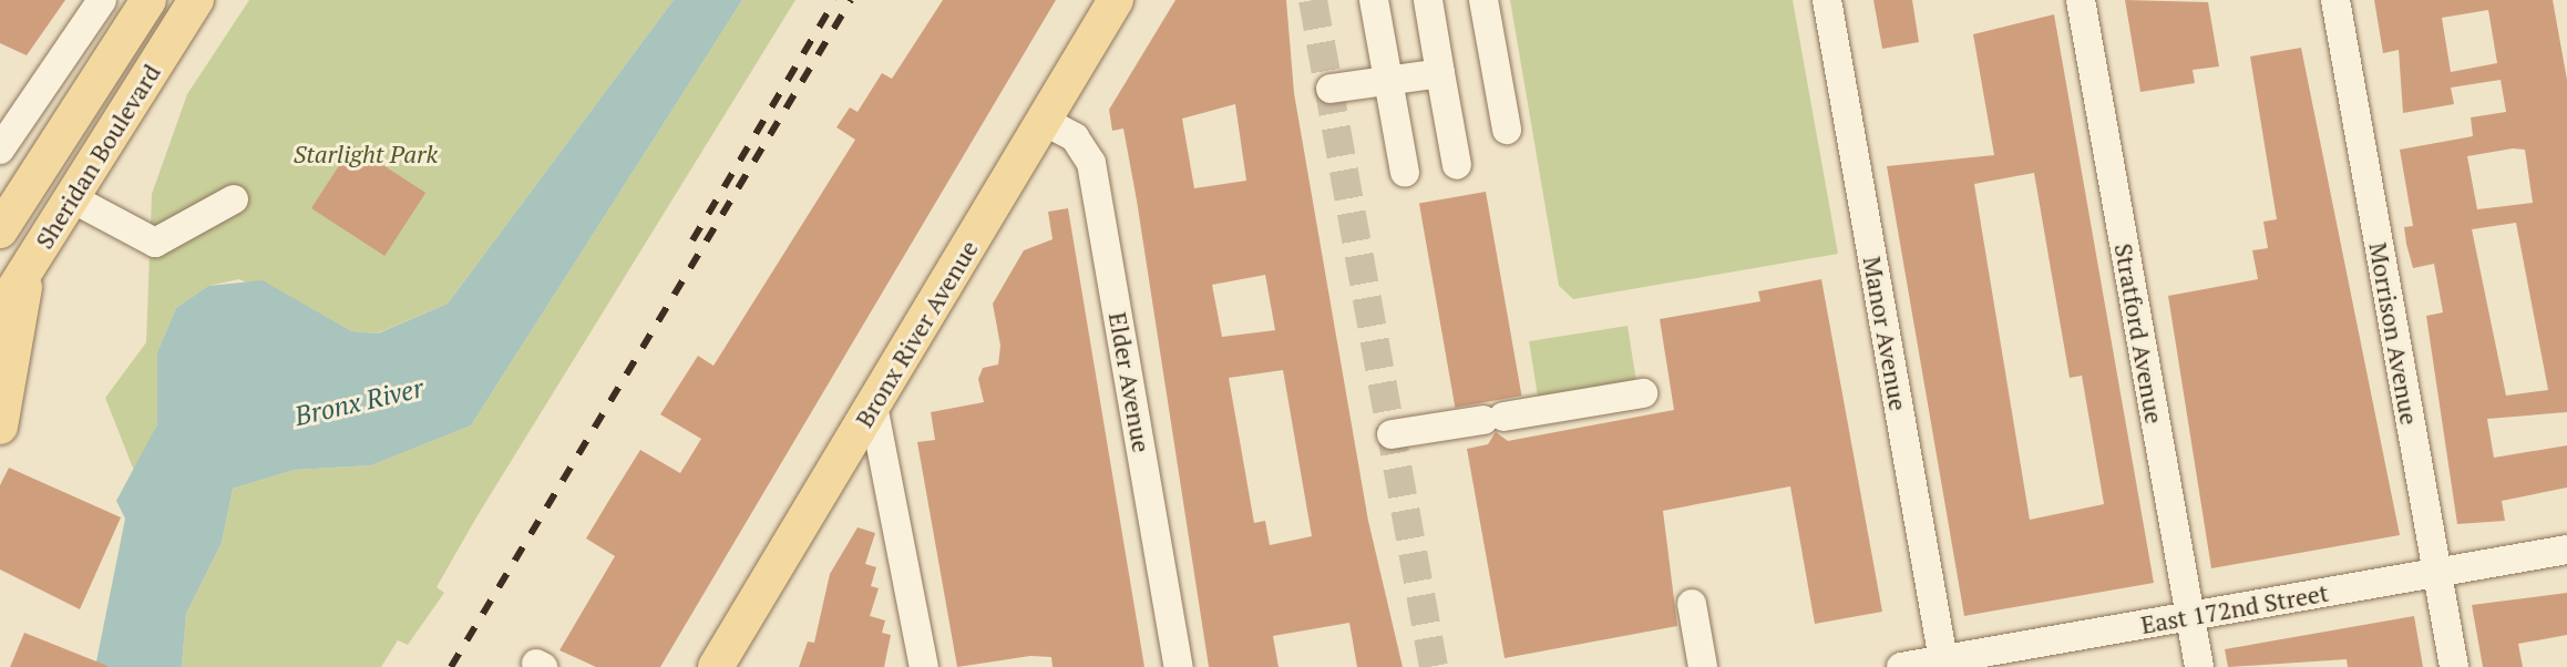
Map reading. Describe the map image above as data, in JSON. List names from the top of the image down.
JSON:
{
  "streets": {
    "main road": ["Sheridan Boulevard", "Bronx River Avenue"],
    "street": [
      "Manor Avenue",
      "Stratford Avenue",
      "Morrison Avenue",
      "Elder Avenue",
      "East 172nd Street"
    ]
  },
  "crossings": [
    ["Bronx River Avenue", "Elder Avenue"],
    ["Manor Avenue", "East 172nd Street"],
    ["Stratford Avenue", "East 172nd Street"],
    ["Morrison Avenue", "East 172nd Street"]
  ],
  "water": ["Bronx River"],
  "parks": ["Starlight Park"]
}
